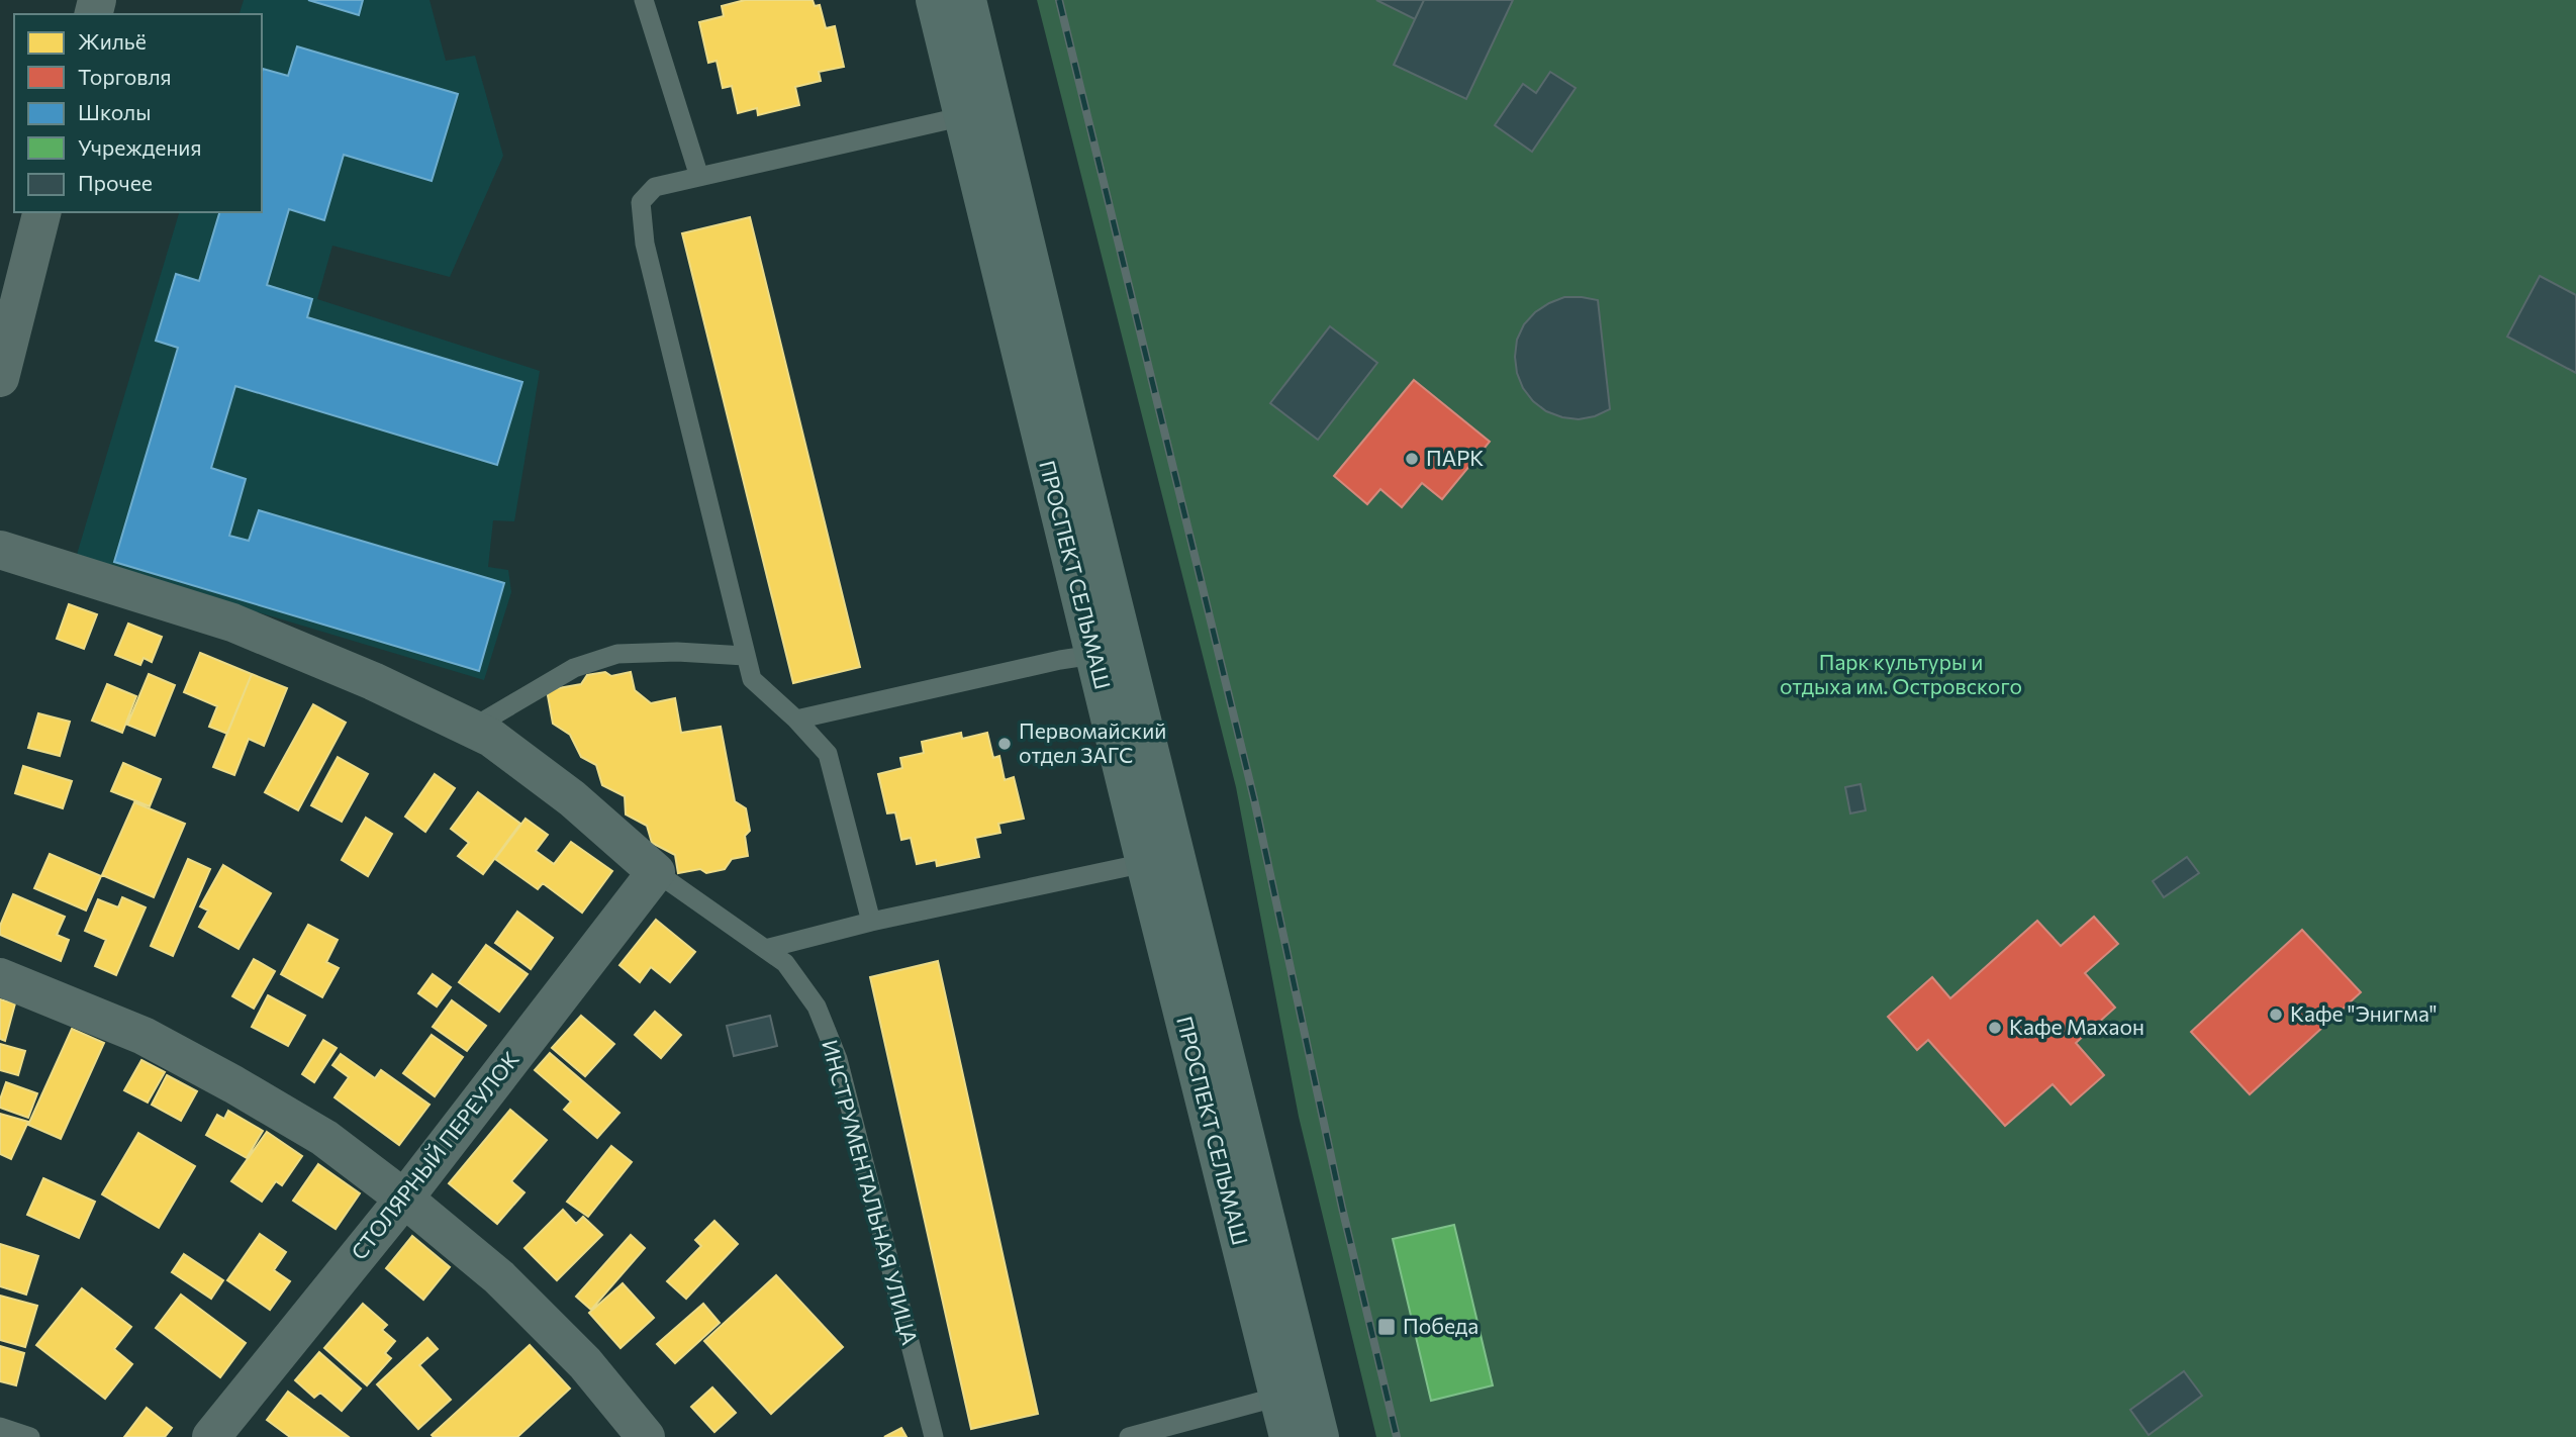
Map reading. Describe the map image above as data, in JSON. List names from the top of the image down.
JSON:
{
  "streets": {
    "main road": ["ПРОСПЕКТ СЕЛЬМАШ"],
    "street": ["СТОЛЯРНЫЙ ПЕРЕУЛОК", "ИНСТРУМЕНТАЛЬНАЯ УЛИЦА"]
  },
  "crossings": [
    ["СТОЛЯРНЫЙ ПЕРЕУЛОК", "ИНСТРУМЕНТАЛЬНАЯ УЛИЦА"]
  ],
  "parks": ["Парк культуры и отдыха им. Островского"],
  "places": {
    "other": [
      "ПАРК",
      "Первомайский отдел ЗАГС",
      "Кафе \"Энигма\"",
      "Кафе Махаон"
    ],
    "transit": ["Победа"]
  },
  "legend": [
    "Жильё",
    "Торговля",
    "Школы",
    "Учреждения",
    "Прочее"
  ]
}
